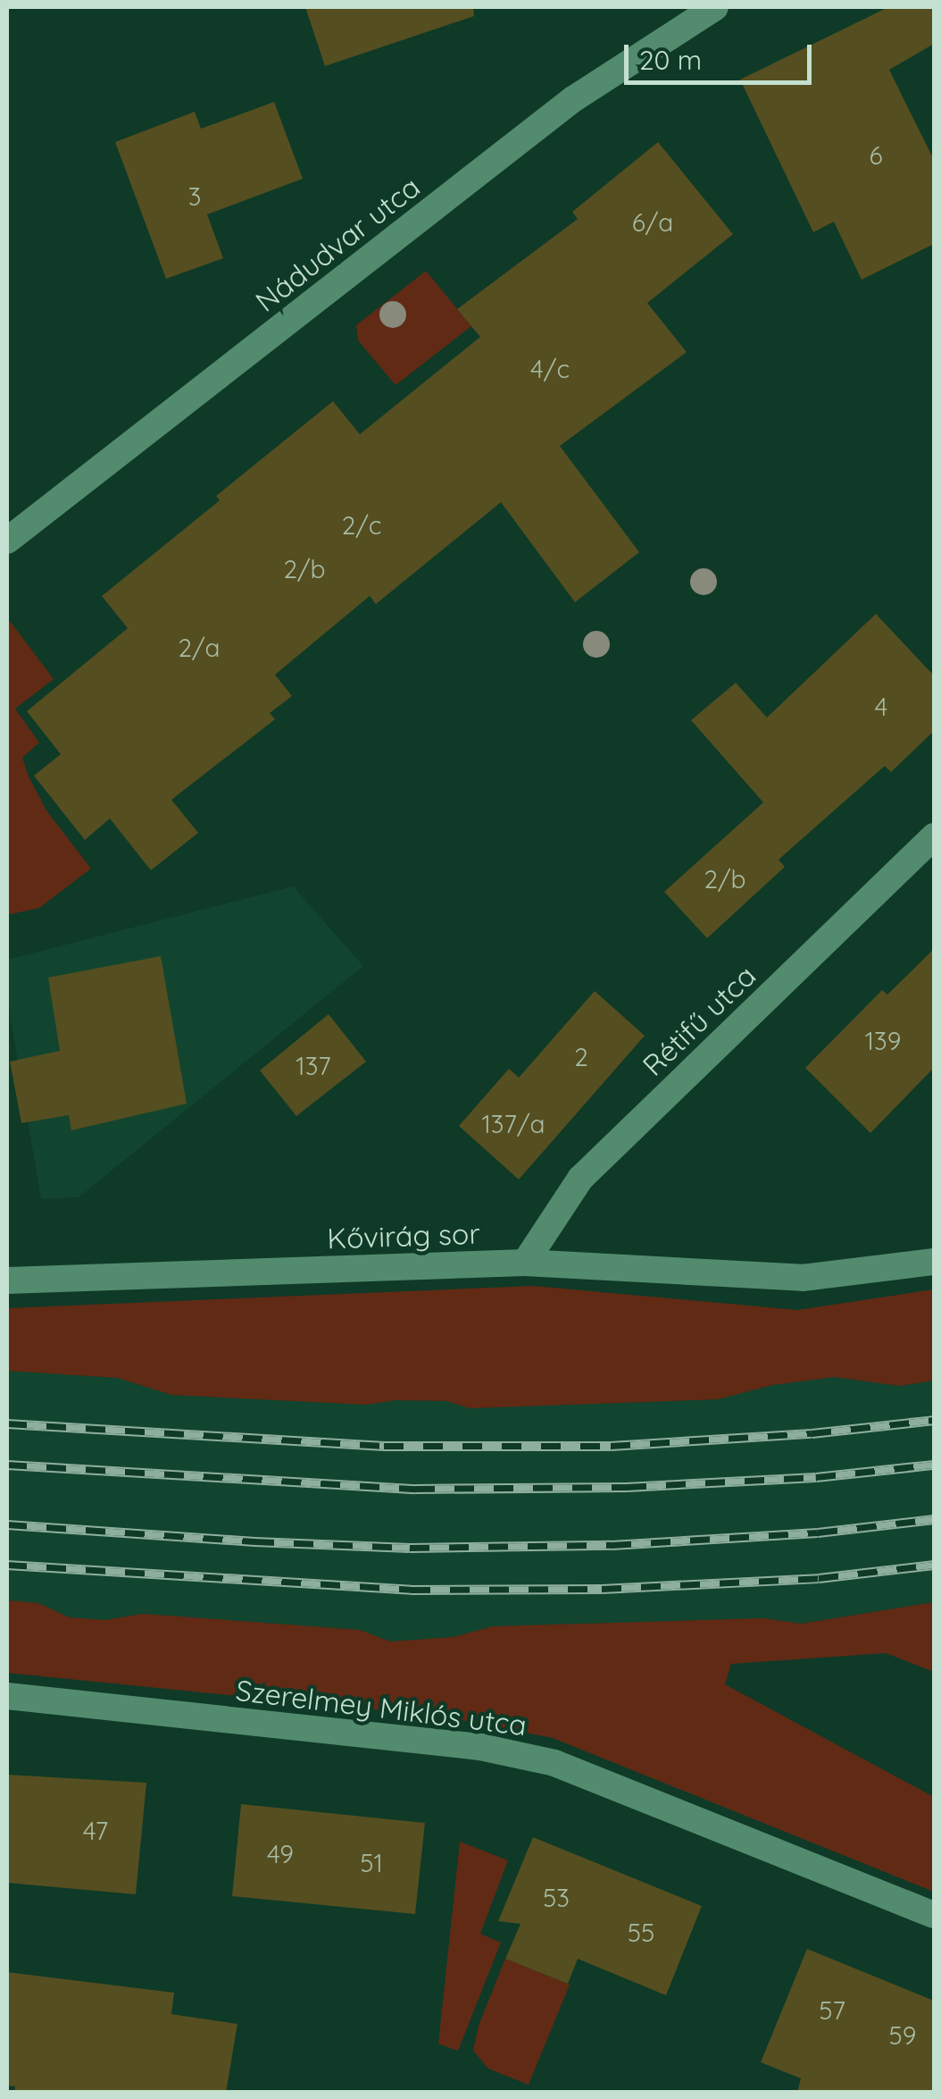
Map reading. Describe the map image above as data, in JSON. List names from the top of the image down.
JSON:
{
  "streets": {
    "street": [
      "Nádudvar utca",
      "Rétifű utca",
      "Kővirág sor",
      "Szerelmey Miklós utca"
    ]
  },
  "crossings": [
    ["Rétifű utca", "Kővirág sor"]
  ],
  "house_numbers": [
    "6",
    "3",
    "6/a",
    "4/c",
    "2/c",
    "2/b",
    "2/a",
    "4",
    "2/b",
    "139",
    "2",
    "137",
    "137/a",
    "47",
    "49",
    "51",
    "53",
    "55",
    "57",
    "59"
  ],
  "scale_bar": "20 m"
}
